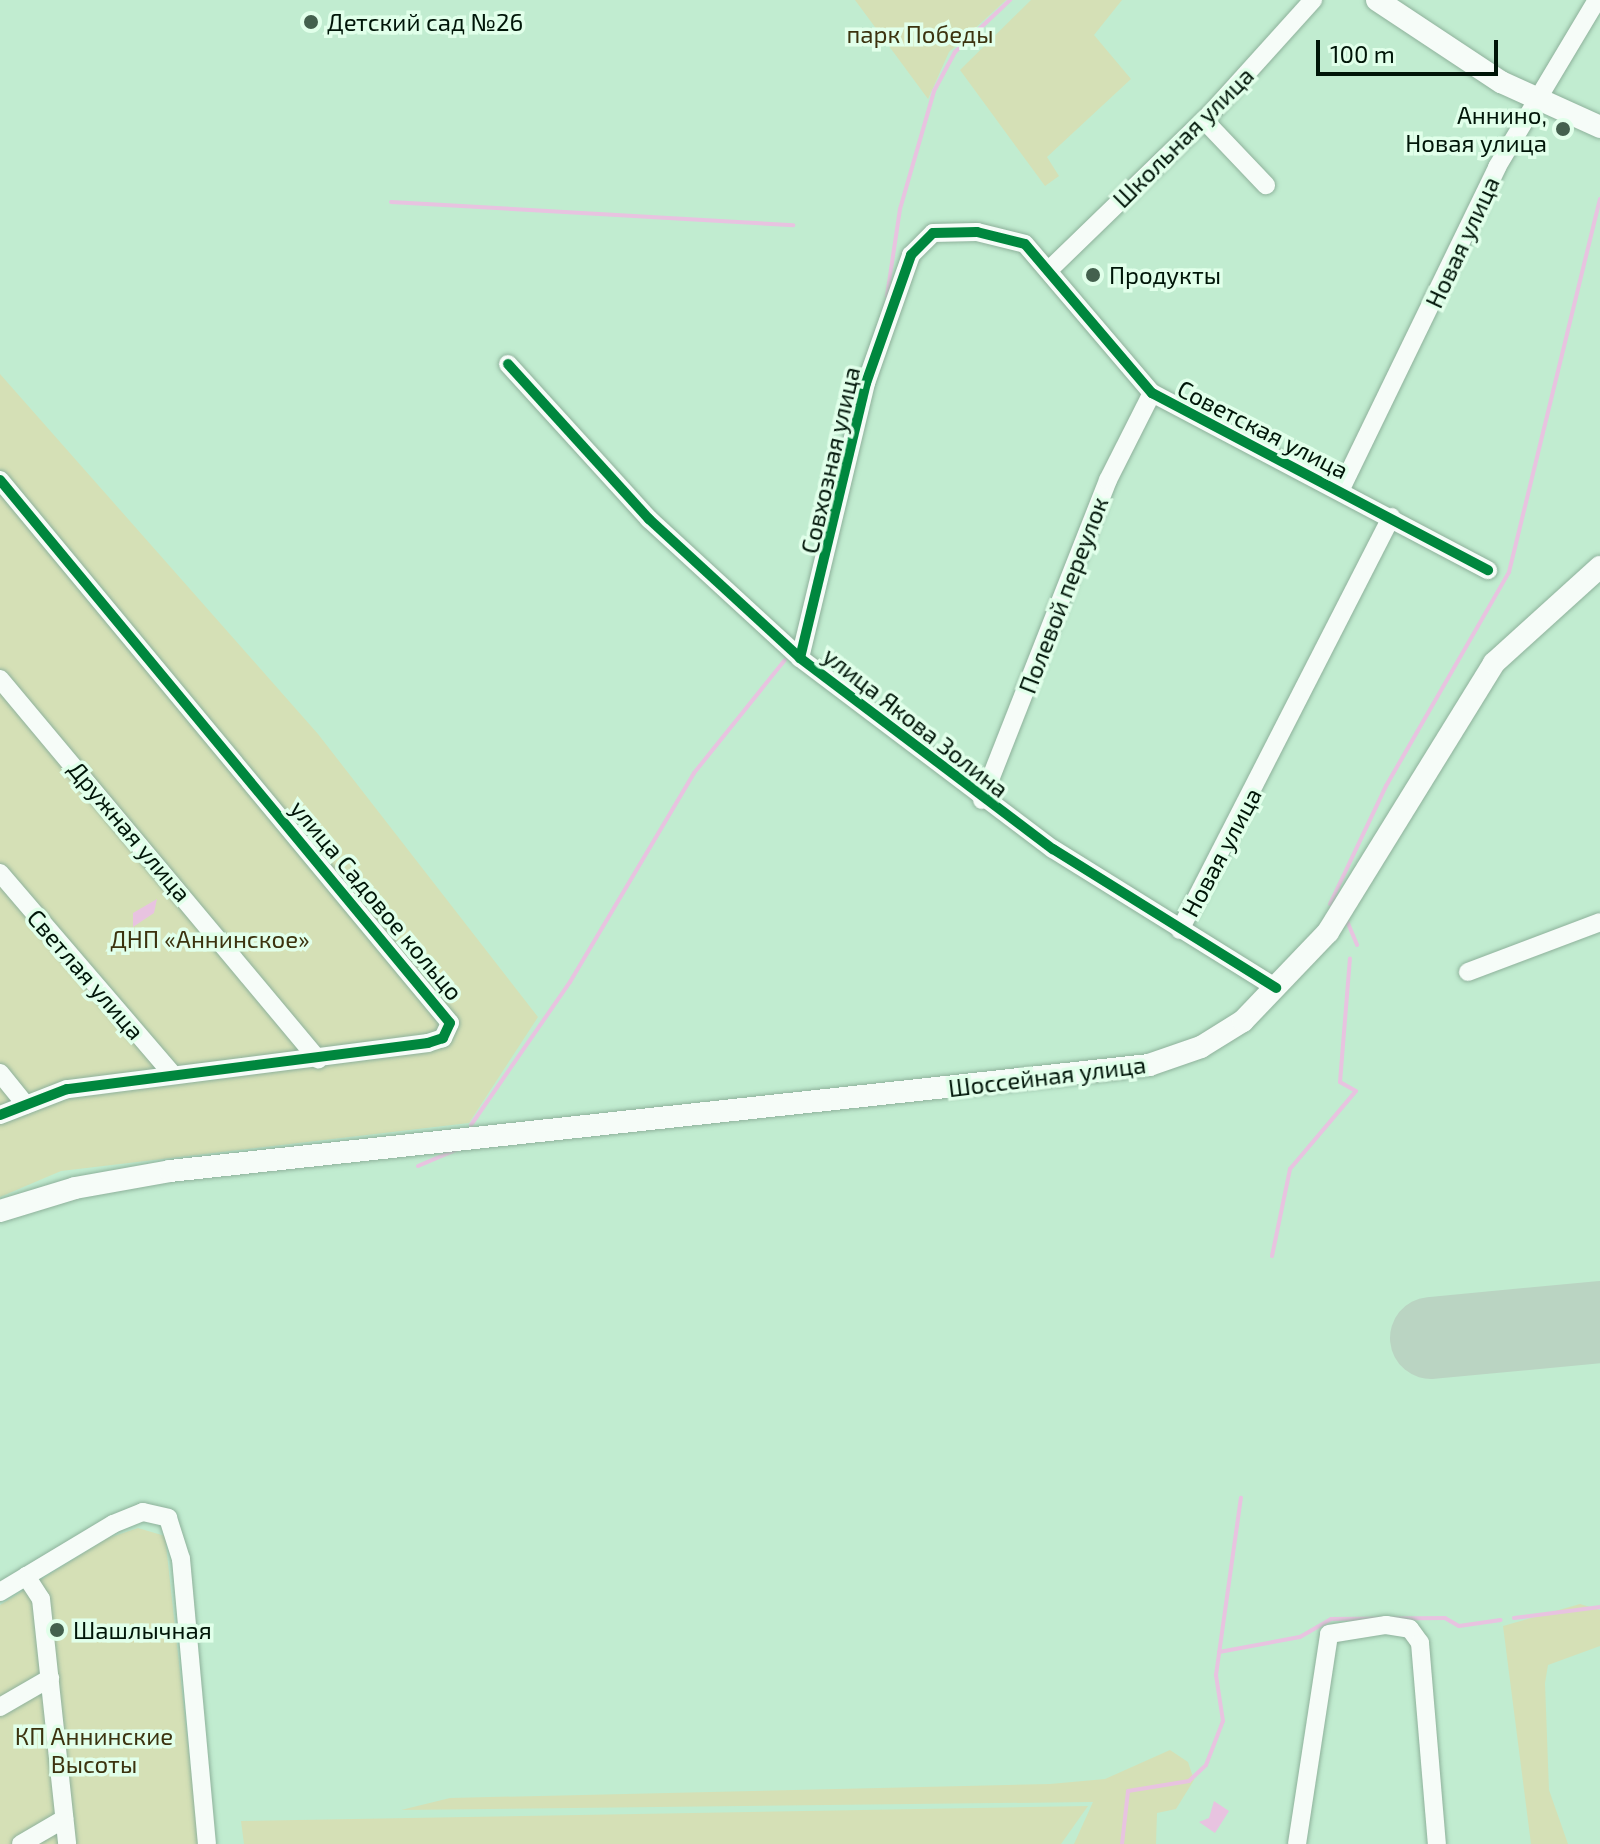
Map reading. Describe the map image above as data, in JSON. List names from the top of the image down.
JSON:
{
  "streets": {
    "main road": ["Шоссейная улица"],
    "street": [
      "Школьная улица",
      "Новая улица",
      "Советская улица",
      "Совхозная улица",
      "Полевой переулок",
      "улица Якова Золина",
      "Дружная улица",
      "улица Садовое кольцо",
      "Светлая улица"
    ]
  },
  "crossings": [
    ["Школьная улица", "Советская улица"],
    ["Новая улица", "Советская улица"],
    ["Новая улица", "улица Якова Золина"],
    ["Советская улица", "Совхозная улица"],
    ["Советская улица", "Полевой переулок"],
    ["Совхозная улица", "улица Якова Золина"],
    ["Полевой переулок", "улица Якова Золина"],
    ["улица Якова Золина", "Шоссейная улица"],
    ["Дружная улица", "улица Садовое кольцо"],
    ["улица Садовое кольцо", "Светлая улица"]
  ],
  "parks": ["парк Победы", "ДНП «Аннинское»", "КП Аннинские Высоты"],
  "places": [
    "Детский сад №26",
    "Аннино, Новая улица",
    "Продукты",
    "Шашлычная"
  ],
  "scale_bar": "100 m"
}
